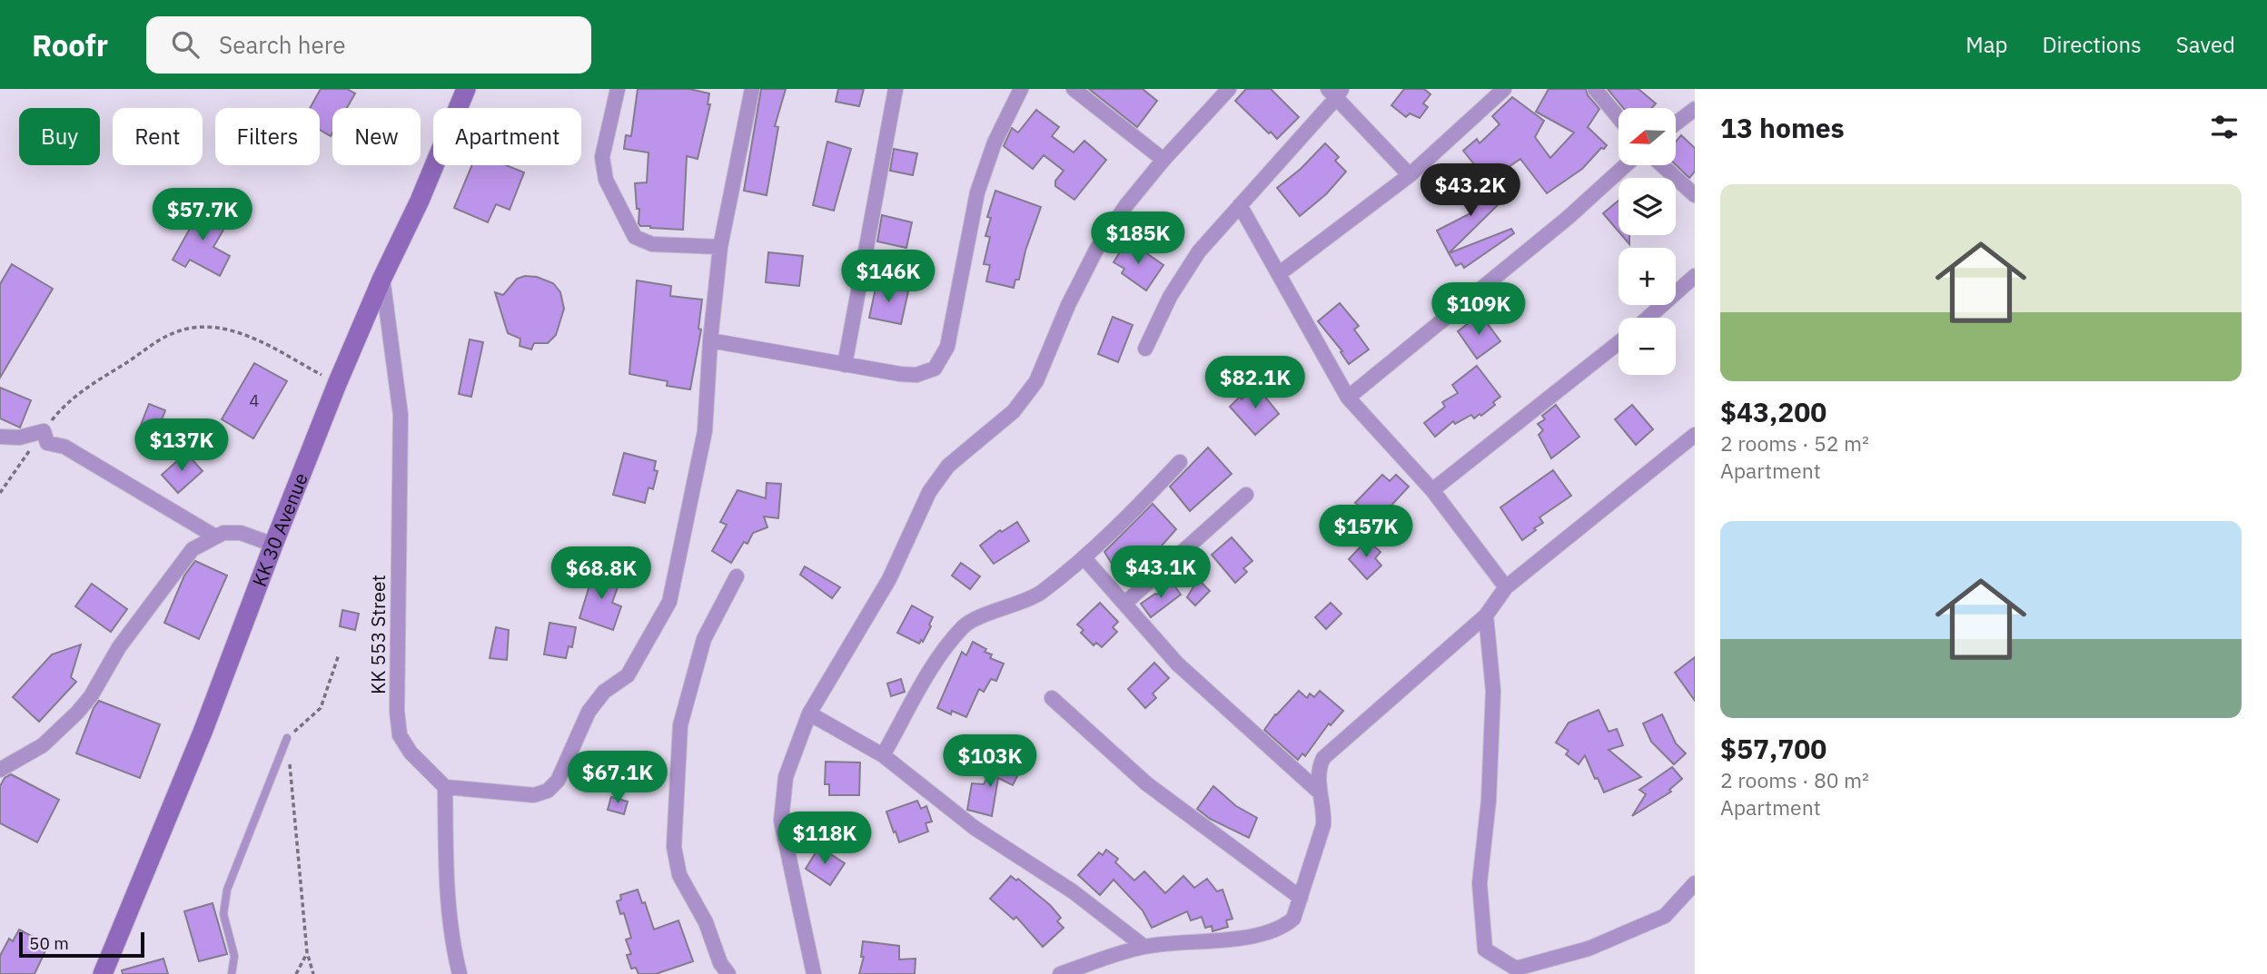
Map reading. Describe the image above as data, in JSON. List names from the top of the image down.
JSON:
{
  "streets": {
    "main road": ["KK 30 Avenue"],
    "street": ["KK 553 Street"]
  },
  "crossings": [
    ["KK 30 Avenue", "KK 553 Street"]
  ],
  "house_numbers": ["4"],
  "scale_bar": "50 m",
  "north": "left",
  "page": {
    "header": "Roofr",
    "search": "Search here",
    "nav": ["Map", "Directions", "Saved"],
    "heading": "13 homes",
    "map_buttons": ["+", "−"],
    "chip": [
      "Buy",
      "Rent",
      "Filters",
      "New",
      "Apartment"
    ],
    "price": [
      "$43.2K",
      "$57.7K",
      "$185K",
      "$146K",
      "$109K",
      "$82.1K",
      "$137K",
      "$157K",
      "$43.1K",
      "$68.8K",
      "$103K",
      "$67.1K",
      "$118K"
    ],
    "list": [
      {
        "name": "$43,200",
        "note": "2 rooms · 52 m² · Apartment"
      },
      {
        "name": "$57,700",
        "note": "2 rooms · 80 m² · Apartment"
      }
    ],
    "scale": "50 m"
  }
}
